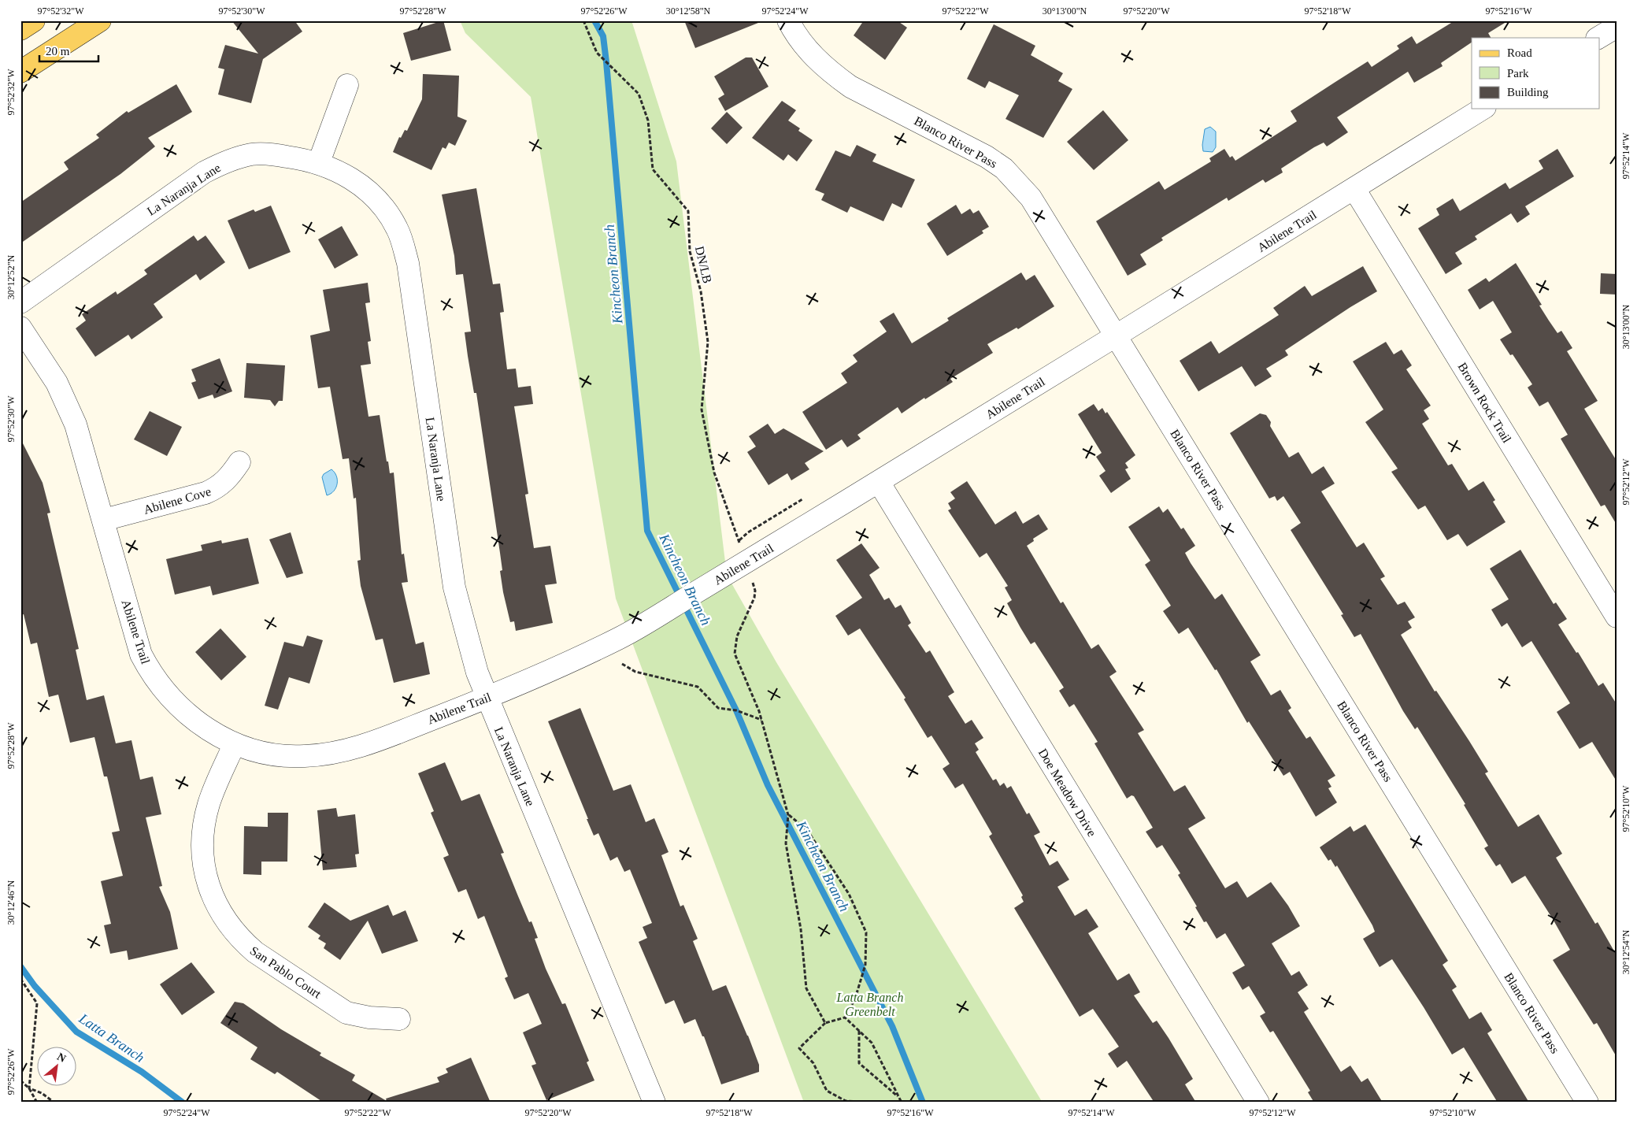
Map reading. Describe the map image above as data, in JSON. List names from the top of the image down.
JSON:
{
  "streets": {
    "street": [
      "Blanco River Pass",
      "La Naranja Lane",
      "Abilene Trail",
      "Brown Rock Trail",
      "Abilene Cove",
      "Doe Meadow Drive",
      "San Pablo Court"
    ],
    "path": ["DN/LB"]
  },
  "crossings": [
    ["Blanco River Pass", "Abilene Trail"],
    ["La Naranja Lane", "Abilene Trail"],
    ["Abilene Trail", "Brown Rock Trail"],
    ["Abilene Trail", "Abilene Cove"],
    ["Abilene Trail", "Doe Meadow Drive"],
    ["Abilene Trail", "San Pablo Court"]
  ],
  "water": ["Kincheon Branch", "Latta Branch"],
  "parks": ["Latta Branch Greenbelt"],
  "legend": ["Road", "Park", "Building"],
  "scale_bar": "20 m",
  "north": "top right",
  "coordinates": [
    "97°52'32\"W",
    "97°52'30\"W",
    "97°52'28\"W",
    "97°52'26\"W",
    "30°12'58\"N",
    "97°52'24\"W",
    "97°52'22\"W",
    "30°13'00\"N",
    "97°52'20\"W",
    "97°52'18\"W",
    "97°52'16\"W",
    "97°52'14\"W",
    "30°12'52\"N",
    "97°52'12\"W",
    "97°52'10\"W",
    "30°12'46\"N",
    "30°12'54\"N"
  ]
}
